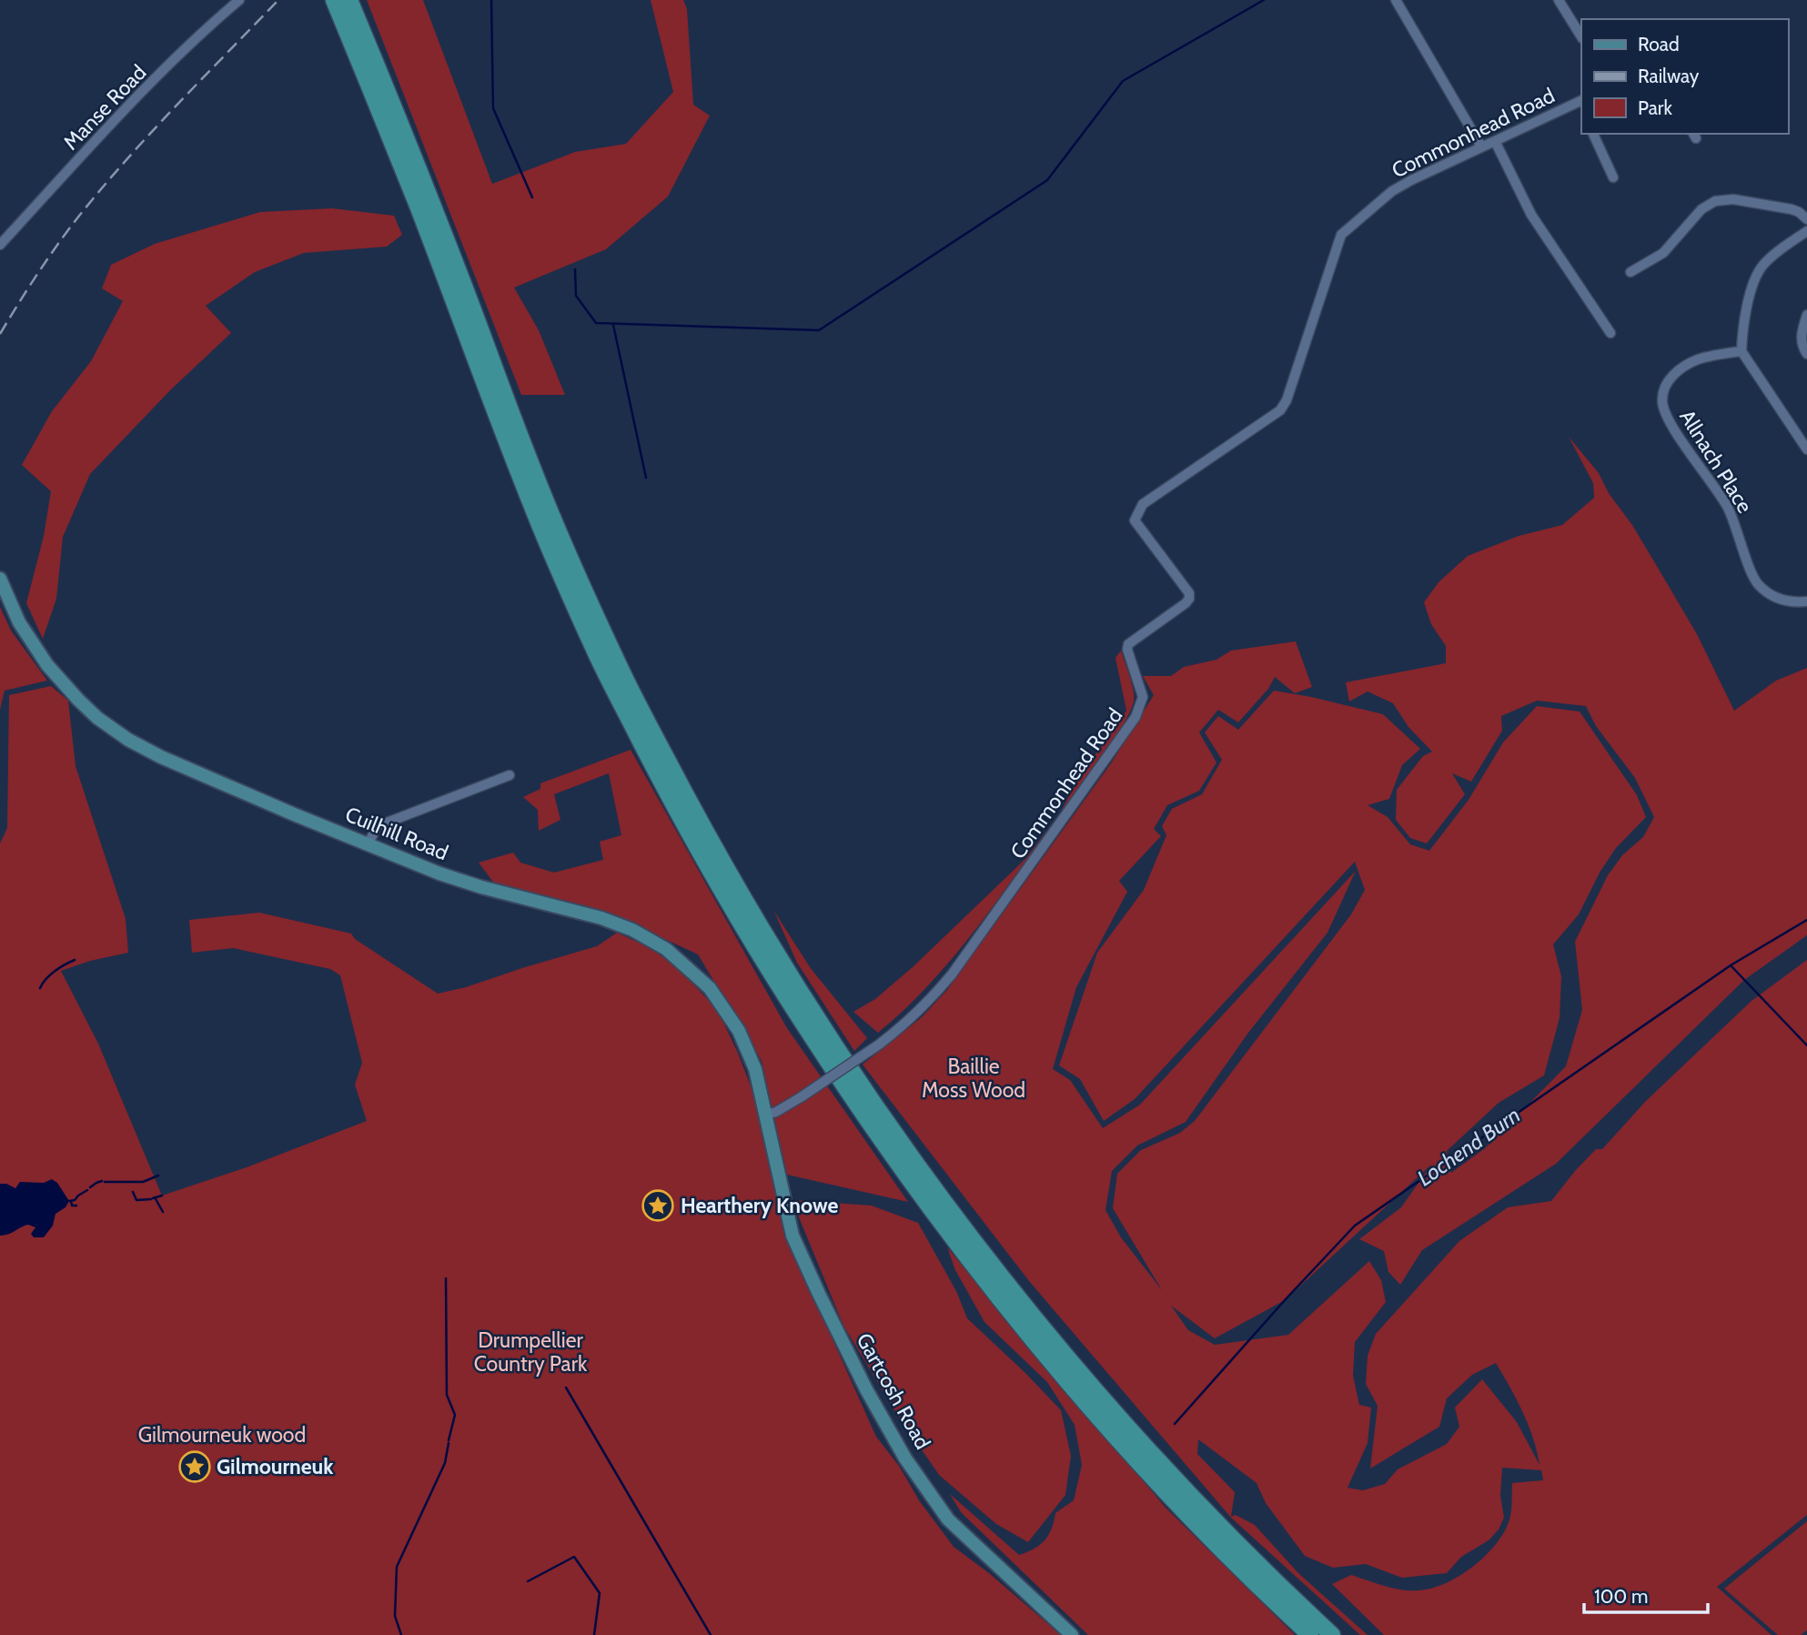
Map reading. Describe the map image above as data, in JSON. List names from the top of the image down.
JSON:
{
  "streets": {
    "main road": ["Cuilhill Road", "Gartcosh Road"],
    "street": ["Manse Road", "Commonhead Road", "Allnach Place"]
  },
  "crossings": [
    ["Commonhead Road", "Cuilhill Road"],
    ["Commonhead Road", "Gartcosh Road"],
    ["Cuilhill Road", "Gartcosh Road"]
  ],
  "water": ["Lochend Burn"],
  "parks": ["Baillie Moss Wood", "Drumpellier Country Park", "Gilmourneuk wood"],
  "places": {
    "place": ["Hearthery Knowe", "Gilmourneuk"]
  },
  "legend": ["Road", "Railway", "Park"],
  "scale_bar": "100 m"
}
